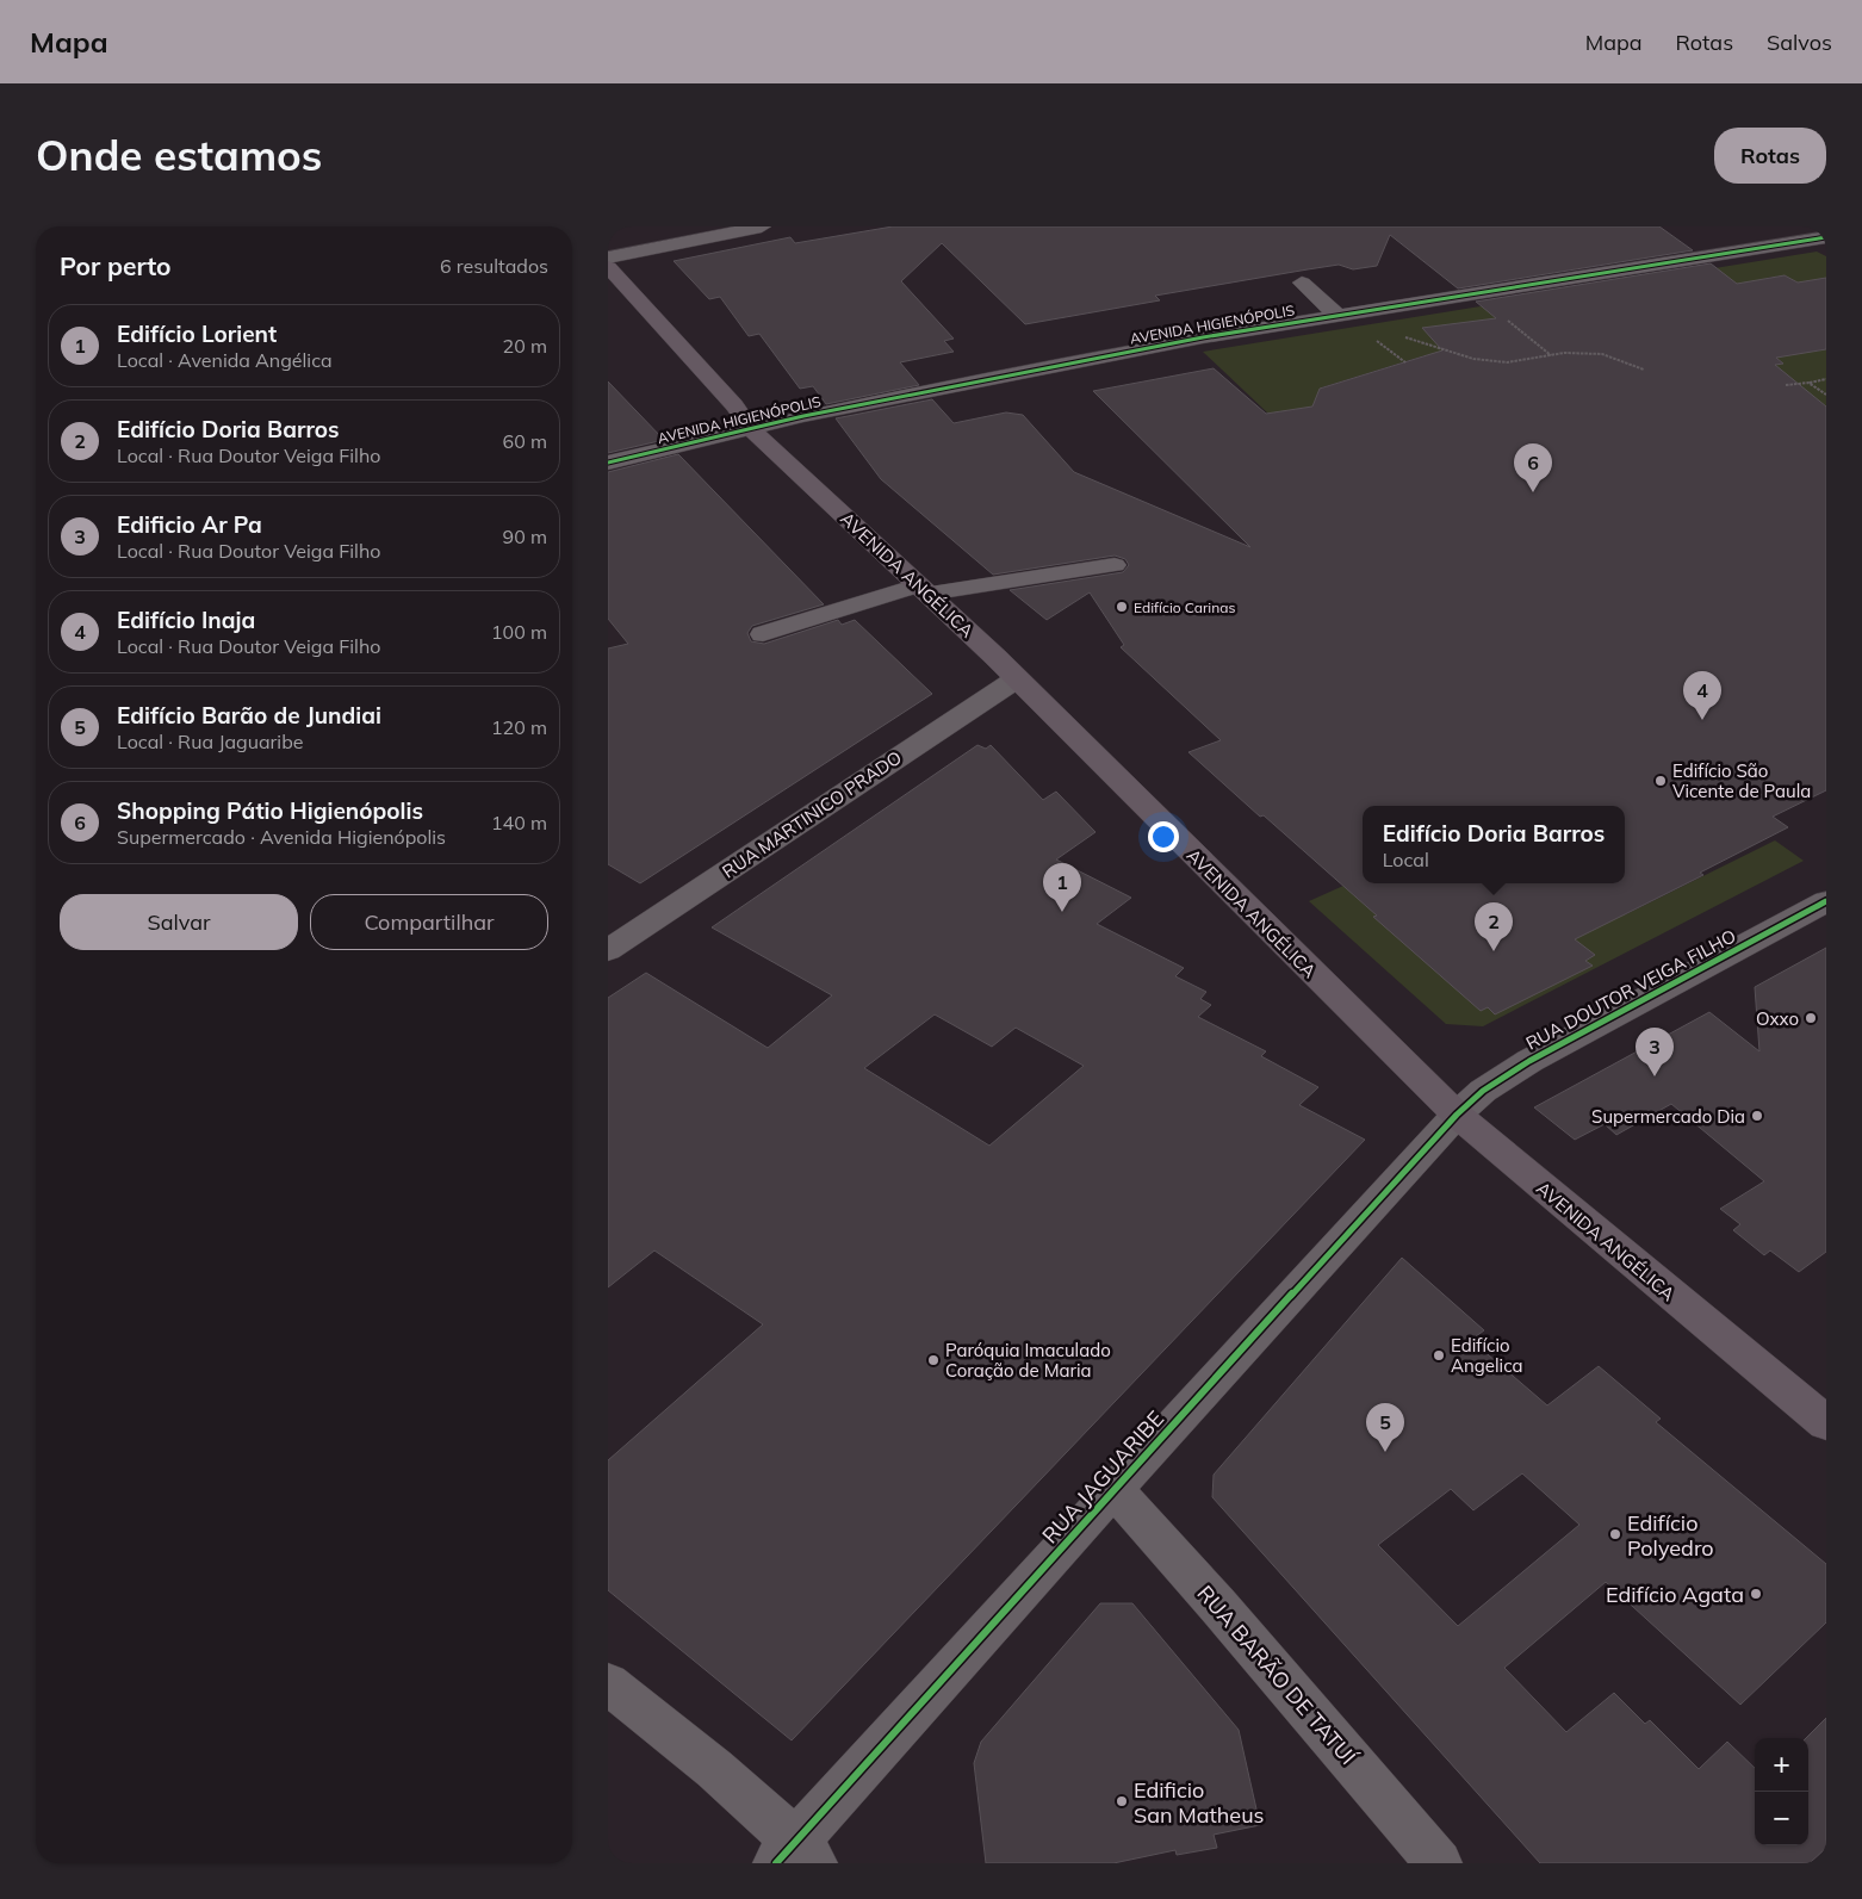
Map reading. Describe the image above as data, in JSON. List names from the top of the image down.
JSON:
{
  "streets": {
    "main road": ["AVENIDA ANGÉLICA"],
    "street": [
      "AVENIDA HIGIENÓPOLIS",
      "RUA MARTINICO PRADO",
      "RUA DOUTOR VEIGA FILHO",
      "RUA JAGUARIBE",
      "RUA BARÃO DE TATUÍ"
    ]
  },
  "crossings": [
    ["AVENIDA HIGIENÓPOLIS", "AVENIDA ANGÉLICA"],
    ["AVENIDA ANGÉLICA", "RUA MARTINICO PRADO"],
    ["AVENIDA ANGÉLICA", "RUA DOUTOR VEIGA FILHO"],
    ["AVENIDA ANGÉLICA", "RUA JAGUARIBE"],
    ["RUA DOUTOR VEIGA FILHO", "RUA JAGUARIBE"],
    ["RUA JAGUARIBE", "RUA BARÃO DE TATUÍ"]
  ],
  "places": [
    "Edifício Carinas",
    "Edifício São Vicente de Paula",
    "Oxxo",
    "Supermercado Dia",
    "Edifício Angelica",
    "Paróquia Imaculado Coração de Maria",
    "Edifício Polyedro",
    "Edifício Agata",
    "Edificio San Matheus"
  ],
  "page": {
    "header": "Mapa",
    "nav": ["Mapa", "Rotas", "Salvos"],
    "buttons": [
      "Rotas",
      ["Salvar", "Compartilhar"]
    ],
    "title": "Onde estamos",
    "heading": ["Por perto", "6 resultados"],
    "list": [
      {
        "mark": "1",
        "name": "Edifício Lorient",
        "note": "Local · Avenida Angélica",
        "value": "20 m"
      },
      {
        "mark": "2",
        "name": "Edifício Doria Barros",
        "note": "Local · Rua Doutor Veiga Filho",
        "value": "60 m"
      },
      {
        "mark": "3",
        "name": "Edificio Ar Pa",
        "note": "Local · Rua Doutor Veiga Filho",
        "value": "90 m"
      },
      {
        "mark": "4",
        "name": "Edifício Inaja",
        "note": "Local · Rua Doutor Veiga Filho",
        "value": "100 m"
      },
      {
        "mark": "5",
        "name": "Edifício Barão de Jundiai",
        "note": "Local · Rua Jaguaribe",
        "value": "120 m"
      },
      {
        "mark": "6",
        "name": "Shopping Pátio Higienópolis",
        "note": "Supermercado · Avenida Higienópolis",
        "value": "140 m"
      }
    ],
    "pins": [
      "6",
      "4",
      "1",
      "2",
      "3",
      "5"
    ],
    "popup": ["Edifício Doria Barros", "Local"],
    "map_buttons": ["+", "−"]
  }
}
